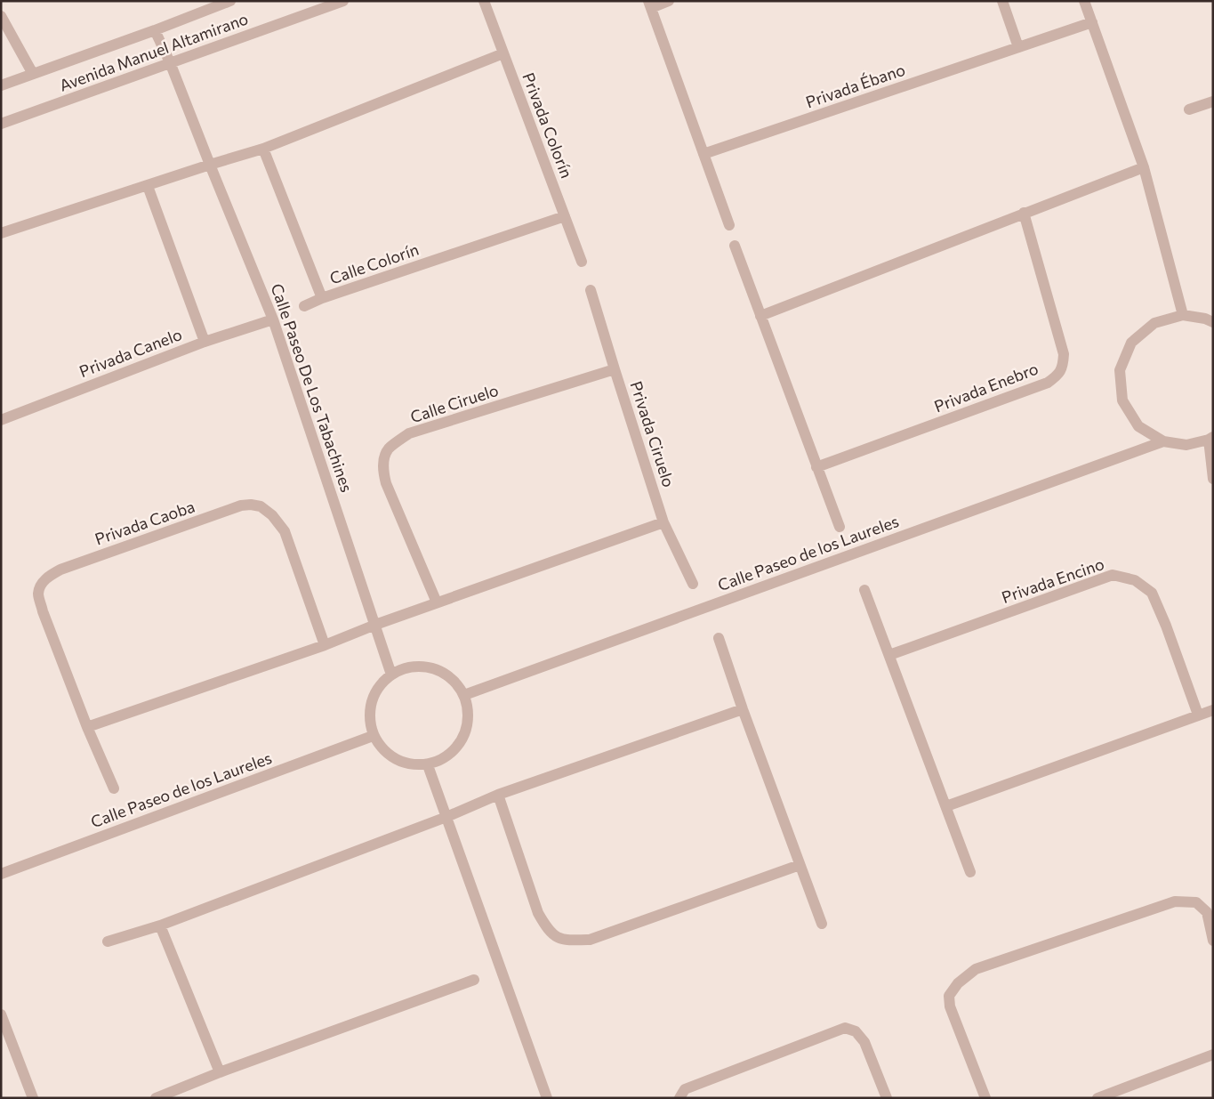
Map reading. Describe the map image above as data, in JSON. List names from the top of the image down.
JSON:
{
  "streets": {
    "street": [
      "Avenida Manuel Altamirano",
      "Privada Ébano",
      "Privada Colorín",
      "Calle Colorín",
      "Privada Canelo",
      "Calle Paseo De Los Tabachines",
      "Privada Enebro",
      "Calle Ciruelo",
      "Privada Ciruelo",
      "Privada Caoba",
      "Calle Paseo de los Laureles",
      "Privada Encino"
    ]
  },
  "crossings": [
    ["Avenida Manuel Altamirano", "Calle Paseo De Los Tabachines"],
    ["Privada Colorín", "Calle Colorín"],
    ["Privada Canelo", "Calle Paseo De Los Tabachines"],
    ["Calle Paseo De Los Tabachines", "Calle Paseo de los Laureles"],
    ["Calle Ciruelo", "Privada Ciruelo"]
  ]
}
